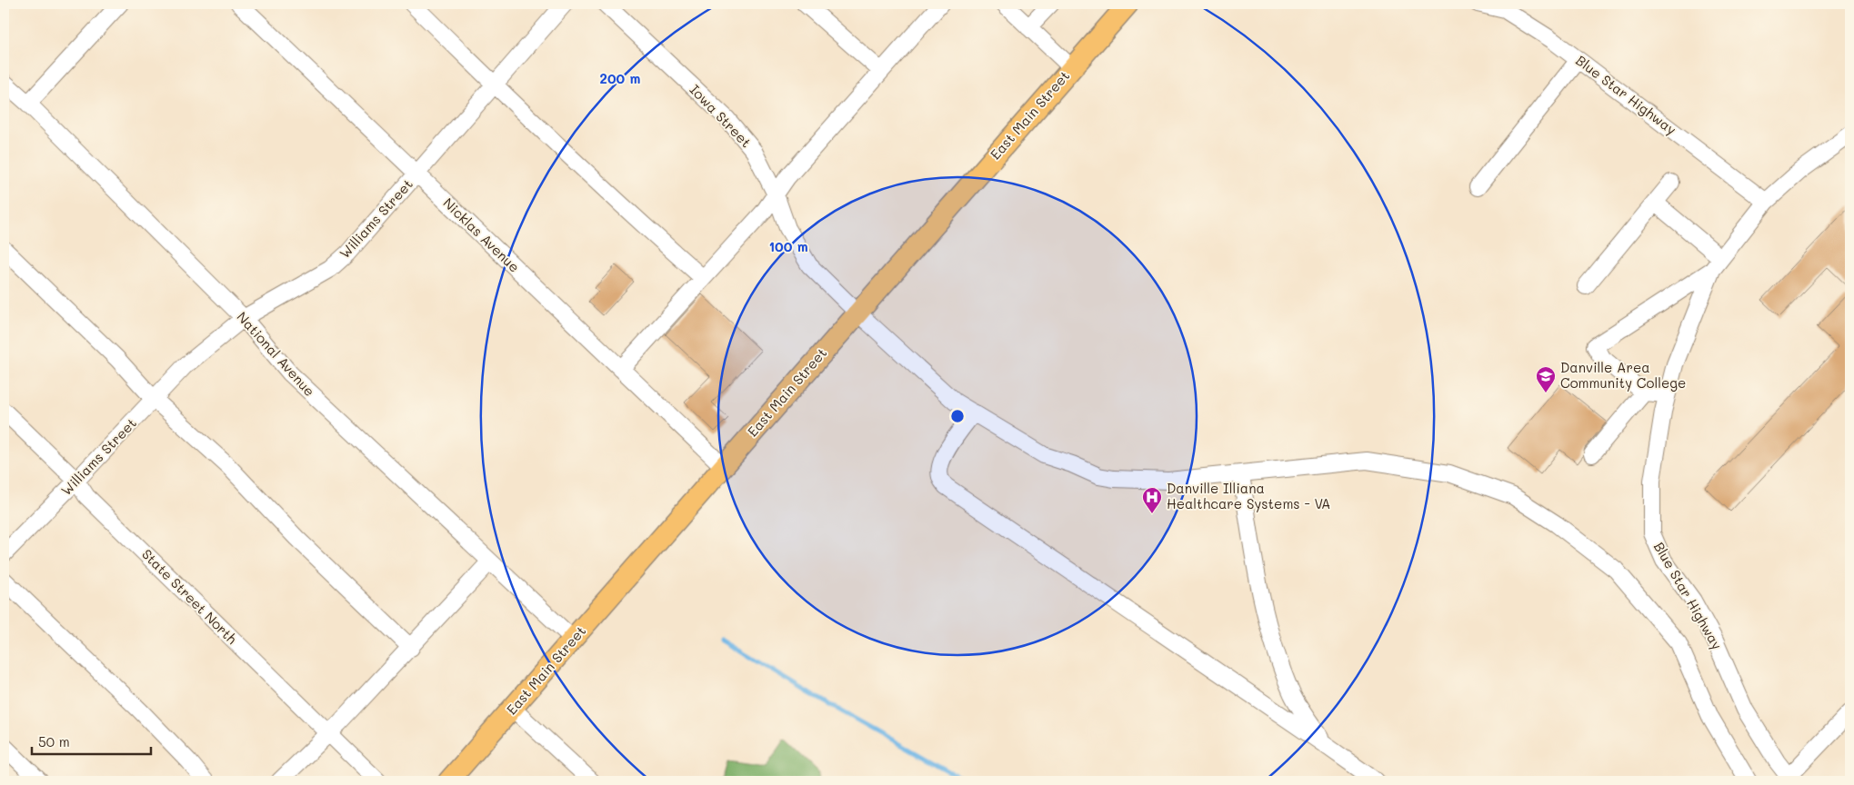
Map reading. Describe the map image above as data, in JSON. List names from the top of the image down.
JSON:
{
  "streets": {
    "main road": ["East Main Street"],
    "street": [
      "Blue Star Highway",
      "Iowa Street",
      "Williams Street",
      "Nicklas Avenue",
      "National Avenue",
      "State Street North"
    ]
  },
  "crossings": [
    ["East Main Street", "Iowa Street"],
    ["East Main Street", "Nicklas Avenue"],
    ["East Main Street", "National Avenue"],
    ["Williams Street", "Nicklas Avenue"],
    ["Williams Street", "National Avenue"],
    ["Williams Street", "State Street North"]
  ],
  "places": {
    "school or university": ["Danville Area Community College"],
    "hospital": ["Danville Illiana Healthcare Systems - VA"]
  },
  "scale_bar": "50 m",
  "rings": ["200 m", "100 m"]
}
